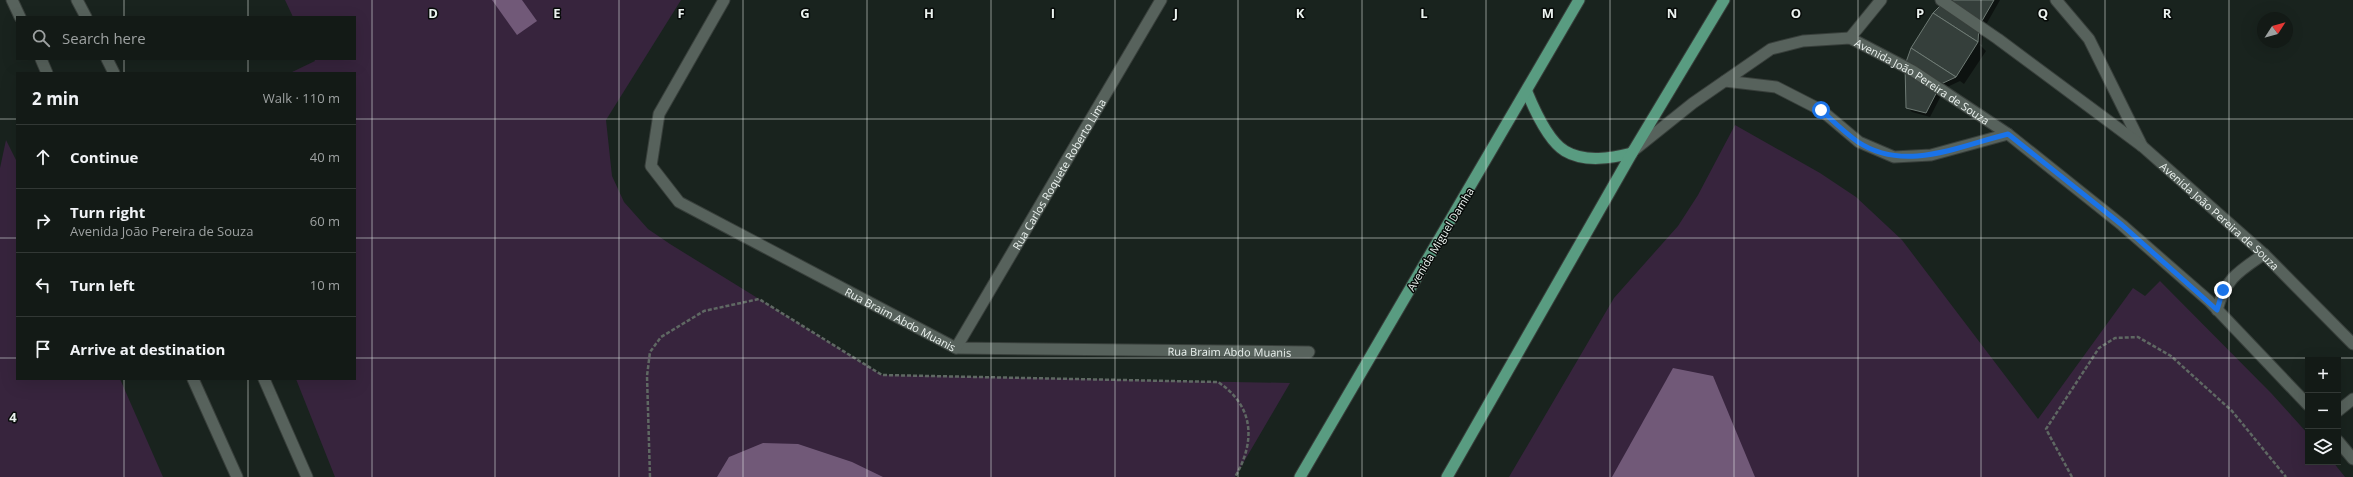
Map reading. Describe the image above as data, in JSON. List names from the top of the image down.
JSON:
{
  "streets": {
    "main road": ["Avenida Miguel Damha"],
    "street": ["Avenida João Pereira de Souza", "Rua Carlos Roquete Roberto Lima", "Rua Braim Abdo Muanis"]
  },
  "crossings": [
    ["Rua Carlos Roquete Roberto Lima", "Rua Braim Abdo Muanis"]
  ],
  "north": "top right",
  "page": {
    "search": "Search here",
    "heading": ["2 min", "Walk · 110 m"],
    "list": [
      ["Continue", "40 m"],
      ["Turn right", "Avenida João Pereira de Souza", "60 m"],
      ["Turn left", "10 m"],
      "Arrive at destination"
    ],
    "map_buttons": ["+", "−"]
  },
  "grid": {
    "columns": [
      "D",
      "E",
      "F",
      "G",
      "H",
      "I",
      "J",
      "K",
      "L",
      "M",
      "N",
      "O",
      "P",
      "Q",
      "R"
    ],
    "rows": ["4"]
  }
}
